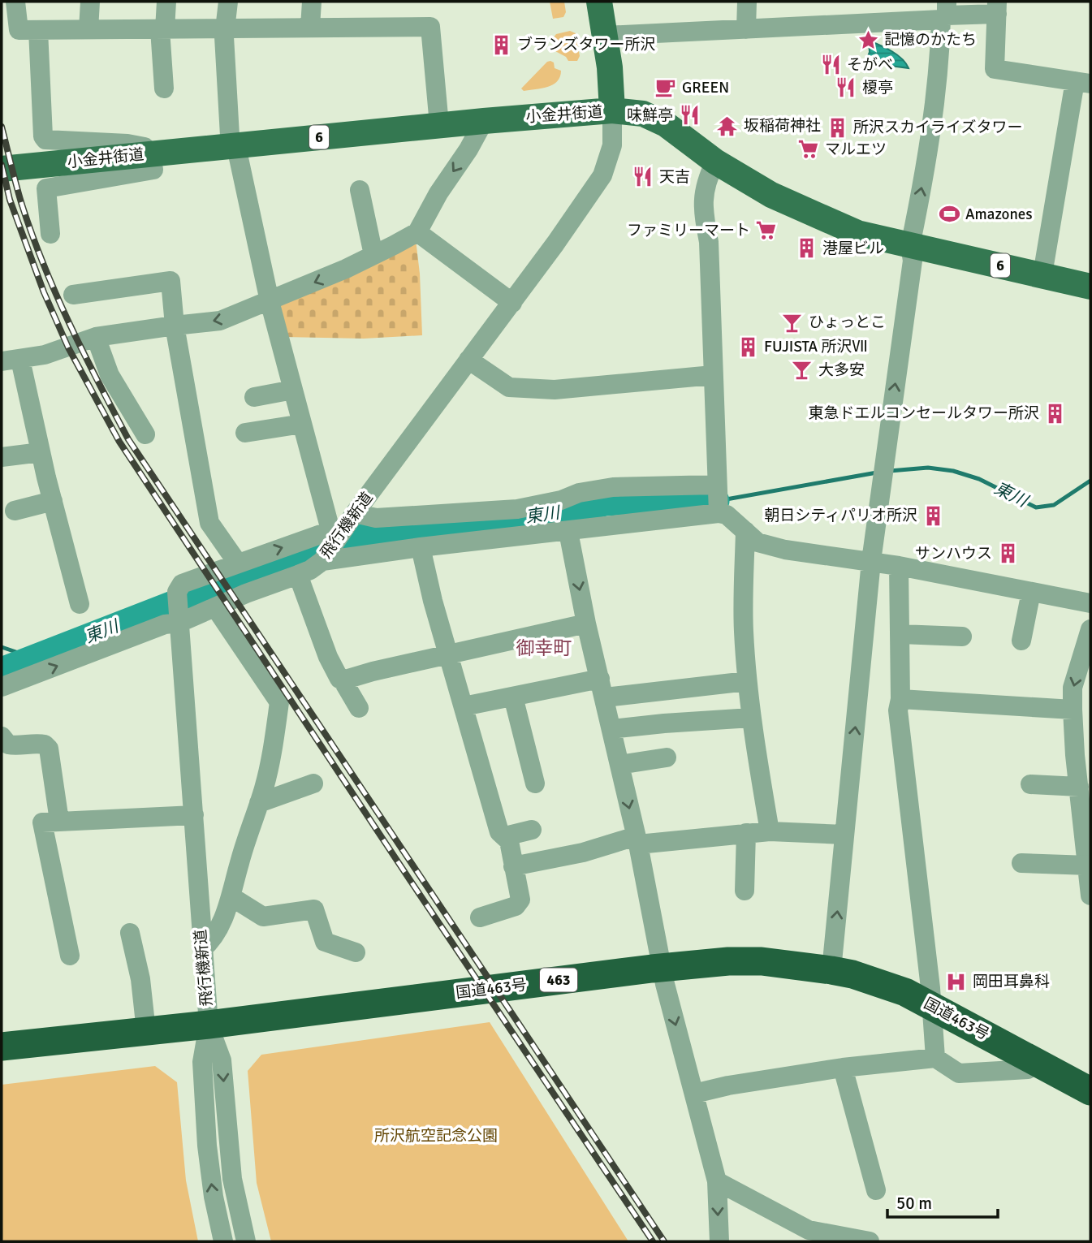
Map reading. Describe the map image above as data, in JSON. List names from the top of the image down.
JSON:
{
  "streets": {
    "highway": ["463", "国道463号"],
    "main road": ["小金井街道", "6"],
    "street": ["飛行機新道"]
  },
  "crossings": [
    ["小金井街道", "飛行機新道"],
    ["飛行機新道", "国道463号"]
  ],
  "districts": ["御幸町"],
  "water": ["東川"],
  "parks": ["所沢航空記念公園"],
  "places": {
    "place": ["記憶のかたち"],
    "building": [
      "ブランズタワー所沢",
      "所沢スカイライズタワー",
      "港屋ビル",
      "FUJISTA 所沢Ⅶ",
      "東急ドエルコンセールタワー所沢",
      "朝日シティパリオ所沢",
      "サンハウス"
    ],
    "restaurant": [
      "そがべ",
      "榎亭",
      "味鮮亭",
      "天吉"
    ],
    "cafe": ["GREEN"],
    "temple": ["坂稲荷神社"],
    "supermarket": ["マルエツ", "ファミリーマート"],
    "sports": ["Amazones"],
    "bar": ["ひょっとこ", "大多安"],
    "hospital": ["岡田耳鼻科"]
  },
  "scale_bar": "50 m"
}
